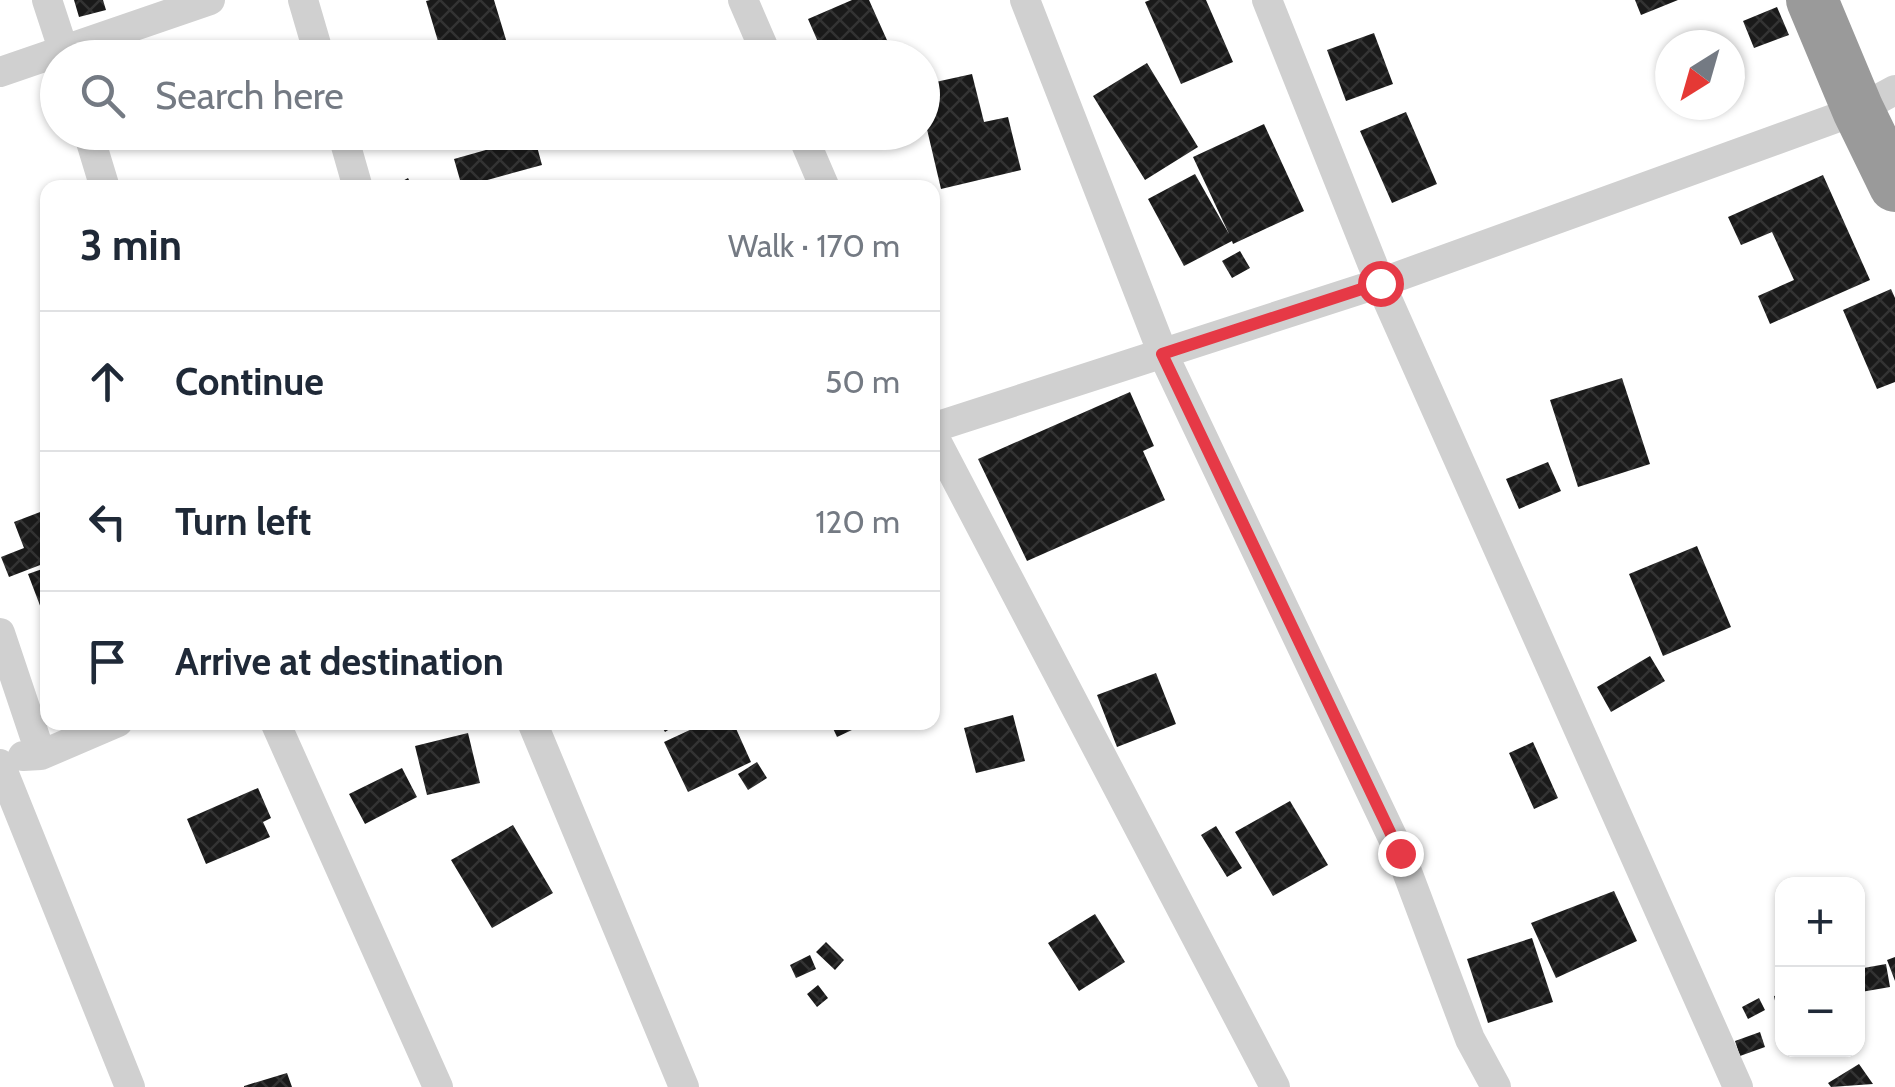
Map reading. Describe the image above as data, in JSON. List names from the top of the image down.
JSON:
{
  "north": "bottom left",
  "page": {
    "search": "Search here",
    "heading": ["3 min", "Walk · 170 m"],
    "list": [
      ["Continue", "50 m"],
      ["Turn left", "120 m"],
      "Arrive at destination"
    ],
    "map_buttons": ["+", "−"]
  }
}
